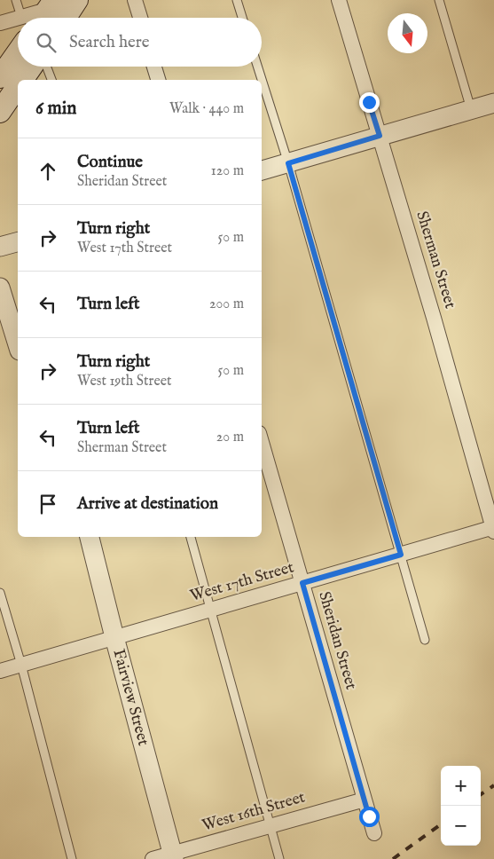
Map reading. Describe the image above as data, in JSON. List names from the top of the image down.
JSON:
{
  "streets": {
    "street": [
      "Sherman Street",
      "West 17th Street",
      "Sheridan Street",
      "Fairview Street",
      "West 16th Street"
    ]
  },
  "crossings": [
    ["Sherman Street", "West 17th Street"],
    ["West 17th Street", "Sheridan Street"],
    ["West 17th Street", "Fairview Street"],
    ["Sheridan Street", "West 16th Street"],
    ["Fairview Street", "West 16th Street"]
  ],
  "north": "bottom",
  "page": {
    "search": "Search here",
    "heading": ["6 min", "Walk · 440 m"],
    "list": [
      ["Continue", "Sheridan Street", "120 m"],
      ["Turn right", "West 17th Street", "50 m"],
      ["Turn left", "200 m"],
      ["Turn right", "West 19th Street", "50 m"],
      ["Turn left", "Sherman Street", "20 m"],
      "Arrive at destination"
    ],
    "map_buttons": ["+", "−"]
  }
}
